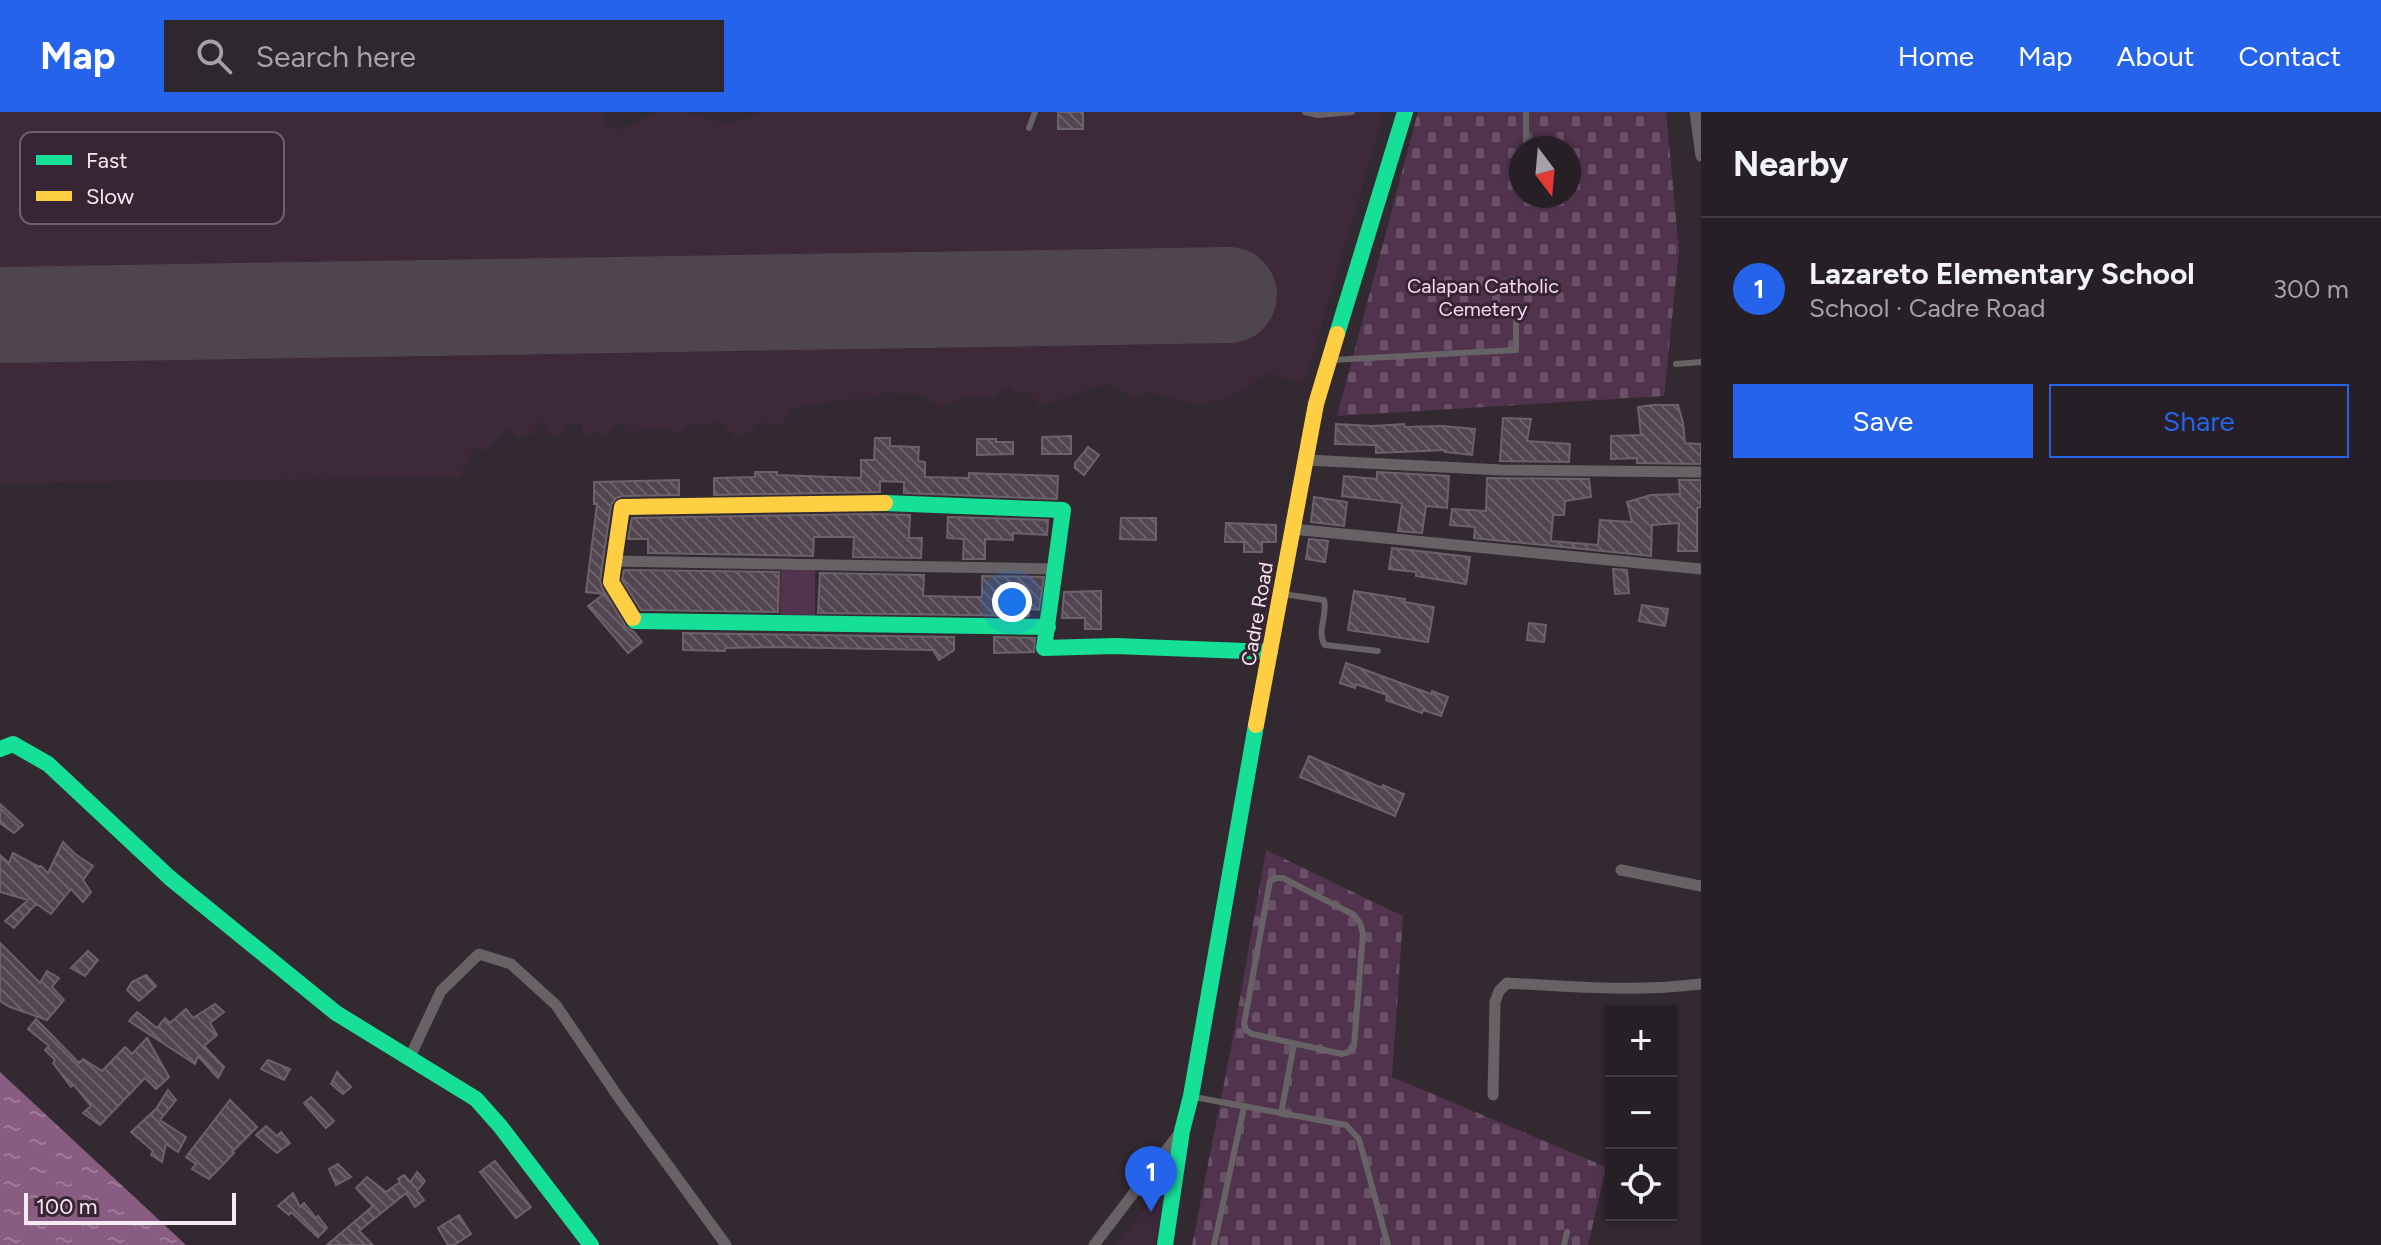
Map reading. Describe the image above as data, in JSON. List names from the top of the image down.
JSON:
{
  "streets": {
    "street": ["Cadre Road"]
  },
  "parks": ["Calapan Catholic Cemetery"],
  "legend": ["Fast", "Slow"],
  "scale_bar": "100 m",
  "north": "bottom",
  "page": {
    "header": "Map",
    "search": "Search here",
    "nav": [
      "Home",
      "Map",
      "About",
      "Contact"
    ],
    "heading": "Nearby",
    "list": [
      {
        "mark": "1",
        "name": "Lazareto Elementary School",
        "note": "School · Cadre Road",
        "value": "300 m"
      }
    ],
    "buttons": ["Save", "Share"],
    "map_buttons": ["+", "−"],
    "pins": "1",
    "scale": "100 m"
  }
}
